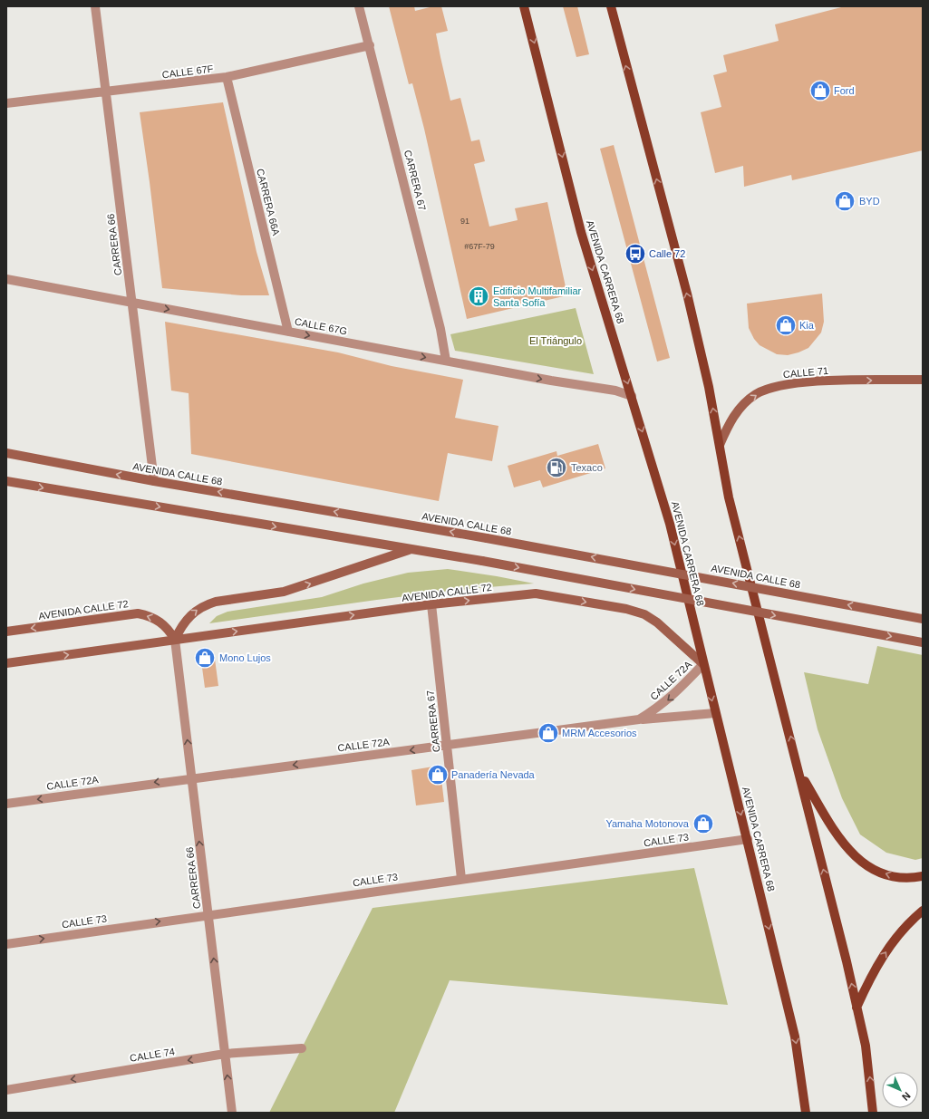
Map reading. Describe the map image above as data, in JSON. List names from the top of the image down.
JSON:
{
  "streets": {
    "main road": [
      "AVENIDA CARRERA 68",
      "CALLE 71",
      "AVENIDA CALLE 68",
      "AVENIDA CALLE 72"
    ],
    "street": [
      "CALLE 67F",
      "CARRERA 67",
      "CARRERA 66A",
      "CARRERA 66",
      "CALLE 67G",
      "CALLE 72A",
      "CALLE 73",
      "CALLE 74"
    ]
  },
  "crossings": [
    ["CALLE 67F", "CARRERA 67"],
    ["CALLE 67F", "CARRERA 66A"],
    ["CALLE 67F", "CARRERA 66"],
    ["CARRERA 67", "CALLE 67G"],
    ["CARRERA 67", "AVENIDA CALLE 72"],
    ["CARRERA 67", "CALLE 72A"],
    ["CARRERA 67", "CALLE 73"],
    ["CARRERA 66A", "CALLE 67G"],
    ["CARRERA 66", "CALLE 67G"],
    ["CARRERA 66", "AVENIDA CALLE 68"],
    ["CARRERA 66", "AVENIDA CALLE 72"],
    ["CARRERA 66", "CALLE 72A"],
    ["CARRERA 66", "CALLE 73"],
    ["CARRERA 66", "CALLE 74"],
    ["AVENIDA CARRERA 68", "CALLE 67G"],
    ["AVENIDA CARRERA 68", "AVENIDA CALLE 72"],
    ["AVENIDA CARRERA 68", "CALLE 72A"],
    ["AVENIDA CARRERA 68", "CALLE 73"],
    ["AVENIDA CALLE 72", "CALLE 72A"]
  ],
  "one_way": [
    "CARRERA 66",
    "CALLE 67G",
    "CALLE 71",
    "CALLE 72A",
    "CALLE 74"
  ],
  "parks": ["El Triángulo"],
  "places": {
    "shop": [
      "Ford",
      "BYD",
      "Kia",
      "Mono Lujos",
      "MRM Accesorios",
      "Panadería Nevada",
      "Yamaha Motonova"
    ],
    "bus stop": ["Calle 72"],
    "building": ["Edificio Multifamiliar Santa Sofía"],
    "fuel station": ["Texaco"]
  },
  "house_numbers": ["91", "#67F-79"],
  "north": "bottom right"
}
